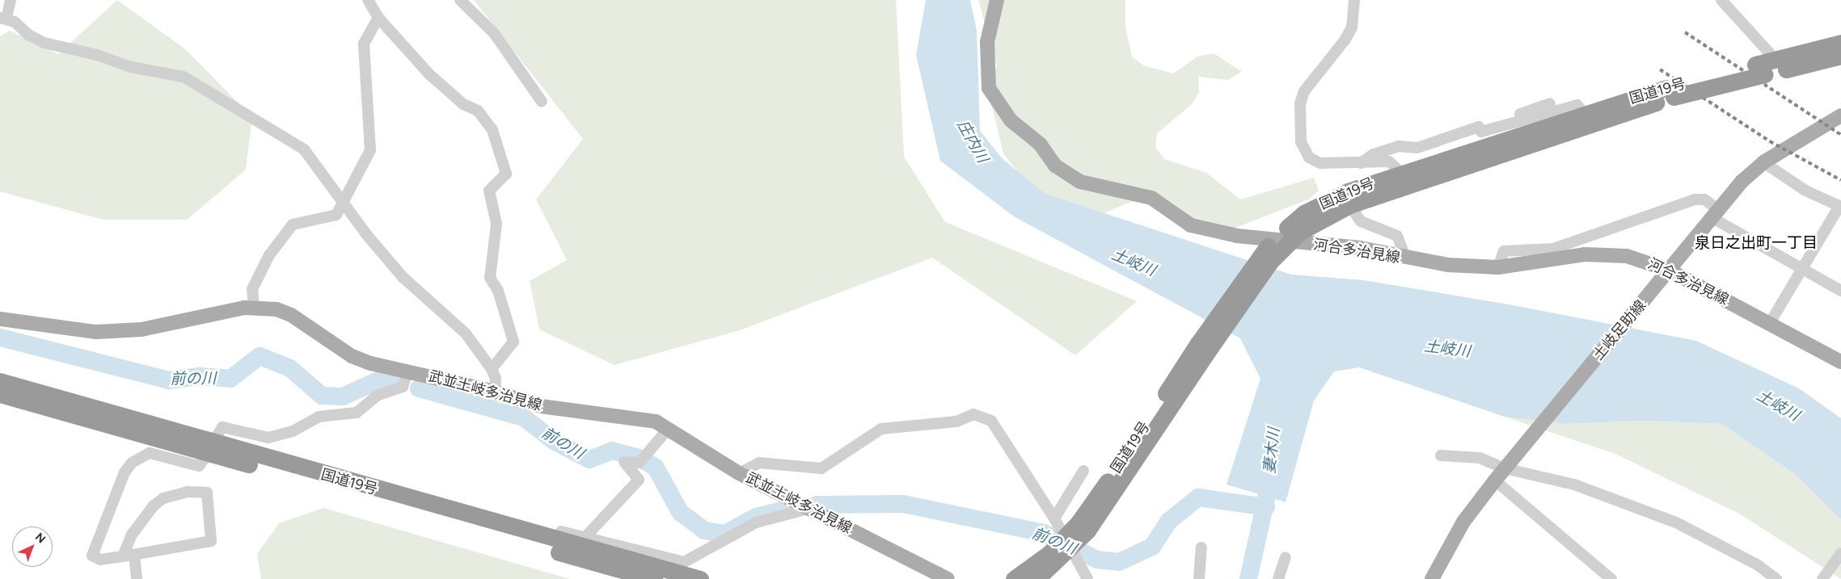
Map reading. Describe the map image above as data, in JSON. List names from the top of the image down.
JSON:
{
  "streets": {
    "highway": ["国道19号"],
    "main road": ["河合多治見線", "土岐足助線", "武並土岐多治見線"]
  },
  "crossings": [
    ["河合多治見線", "土岐足助線"]
  ],
  "districts": ["泉日之出町一丁目"],
  "water": [
    "庄内川",
    "土岐川",
    "前の川",
    "妻木川"
  ],
  "north": "top right"
}
